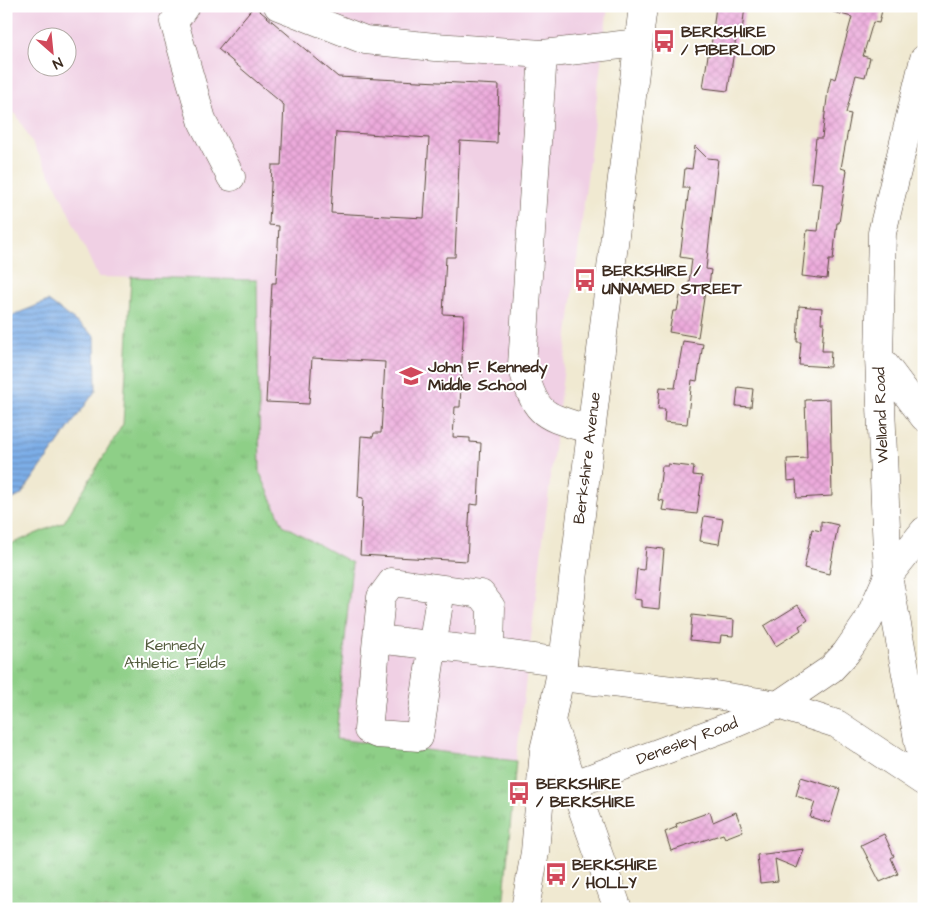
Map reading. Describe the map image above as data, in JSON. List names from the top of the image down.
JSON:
{
  "streets": {
    "street": ["Welland Road", "Berkshire Avenue", "Denesley Road"]
  },
  "crossings": [
    ["Welland Road", "Denesley Road"],
    ["Berkshire Avenue", "Denesley Road"]
  ],
  "parks": ["Kennedy Athletic Fields"],
  "places": {
    "bus stop": [
      "BERKSHIRE / FIBERLOID",
      "BERKSHIRE / UNNAMED STREET",
      "BERKSHIRE / BERKSHIRE",
      "BERKSHIRE / HOLLY"
    ],
    "school or university": ["John F. Kennedy Middle School"]
  },
  "north": "bottom right"
}
